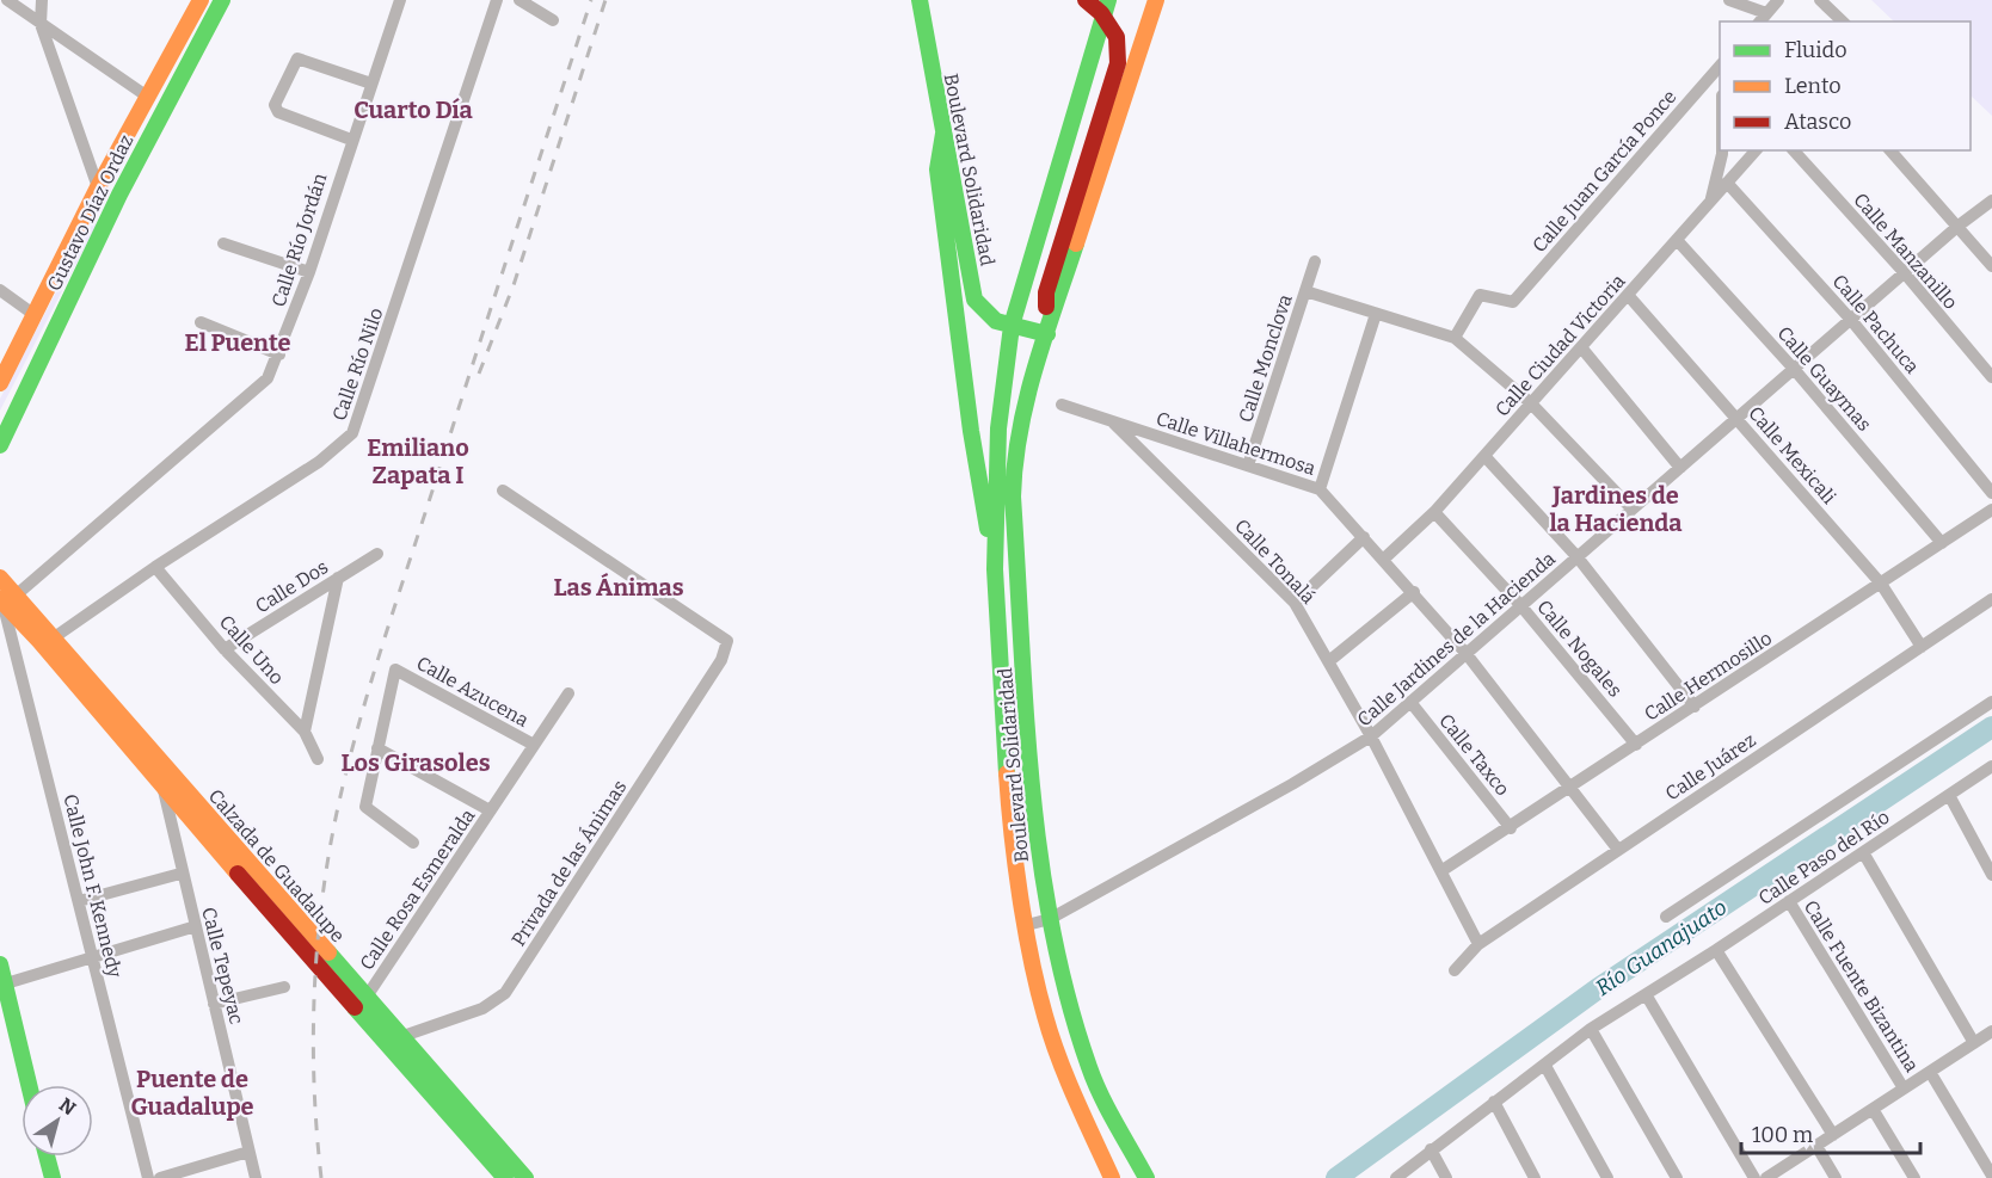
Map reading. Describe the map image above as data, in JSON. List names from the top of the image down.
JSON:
{
  "streets": {
    "main road": ["Boulevard Solidaridad", "Gustavo Díaz Ordaz", "Calzada de Guadalupe"],
    "street": [
      "Calle Juan García Ponce",
      "Calle Río Jordán",
      "Calle Manzanillo",
      "Calle Pachuca",
      "Calle Ciudad Victoria",
      "Calle Monclova",
      "Calle Río Nilo",
      "Calle Guaymas",
      "Calle Villahermosa",
      "Calle Mexicali",
      "Calle Tonalá",
      "Calle Dos",
      "Calle Jardines de la Hacienda",
      "Calle Nogales",
      "Calle Uno",
      "Calle Hermosillo",
      "Calle Azucena",
      "Calle Taxco",
      "Calle Juárez",
      "Calle Paso del Río",
      "Privada de las Ánimas",
      "Calle John F. Kennedy",
      "Calle Rosa Esmeralda",
      "Calle Tepeyac",
      "Calle Fuente Bizantina"
    ]
  },
  "crossings": [
    ["Boulevard Solidaridad", "Calle Jardines de la Hacienda"],
    ["Calle Río Jordán", "Calzada de Guadalupe"],
    ["Calle Río Jordán", "Calle John F. Kennedy"],
    ["Calle Manzanillo", "Calle Jardines de la Hacienda"],
    ["Calle Pachuca", "Calle Ciudad Victoria"],
    ["Calle Pachuca", "Calle Jardines de la Hacienda"],
    ["Calle Ciudad Victoria", "Calle Guaymas"],
    ["Calle Ciudad Victoria", "Calle Villahermosa"],
    ["Calle Ciudad Victoria", "Calle Mexicali"],
    ["Calle Ciudad Victoria", "Calle Nogales"],
    ["Calle Monclova", "Calle Villahermosa"],
    ["Calle Río Nilo", "Calle Uno"],
    ["Calle Río Nilo", "Calzada de Guadalupe"],
    ["Calle Guaymas", "Calle Jardines de la Hacienda"],
    ["Calle Guaymas", "Calle Hermosillo"],
    ["Calle Villahermosa", "Calle Tonalá"],
    ["Calle Villahermosa", "Calle Jardines de la Hacienda"],
    ["Calle Villahermosa", "Calle Hermosillo"],
    ["Calle Villahermosa", "Calle Juárez"],
    ["Calle Mexicali", "Calle Jardines de la Hacienda"],
    ["Calle Mexicali", "Calle Hermosillo"],
    ["Calle Mexicali", "Calle Juárez"],
    ["Calle Tonalá", "Calle Jardines de la Hacienda"],
    ["Calle Tonalá", "Calle Hermosillo"],
    ["Calle Tonalá", "Calle Juárez"],
    ["Calle Dos", "Calle Uno"],
    ["Calle Jardines de la Hacienda", "Calle Nogales"],
    ["Calle Jardines de la Hacienda", "Calle Taxco"],
    ["Calle Nogales", "Calle Hermosillo"],
    ["Calle Hermosillo", "Calle Taxco"],
    ["Calle Azucena", "Calle Rosa Esmeralda"],
    ["Calle Paso del Río", "Calle Fuente Bizantina"],
    ["Privada de las Ánimas", "Calzada de Guadalupe"],
    ["Calzada de Guadalupe", "Calle John F. Kennedy"],
    ["Calzada de Guadalupe", "Calle Rosa Esmeralda"],
    ["Calzada de Guadalupe", "Calle Tepeyac"]
  ],
  "districts": [
    "Cuarto Día",
    "El Puente",
    "Emiliano Zapata I",
    "Jardines de la Hacienda",
    "Las Ánimas",
    "Los Girasoles",
    "Puente de Guadalupe"
  ],
  "water": ["Río Guanajuato"],
  "legend": ["Fluido", "Lento", "Atasco"],
  "scale_bar": "100 m",
  "north": "top right"
}
